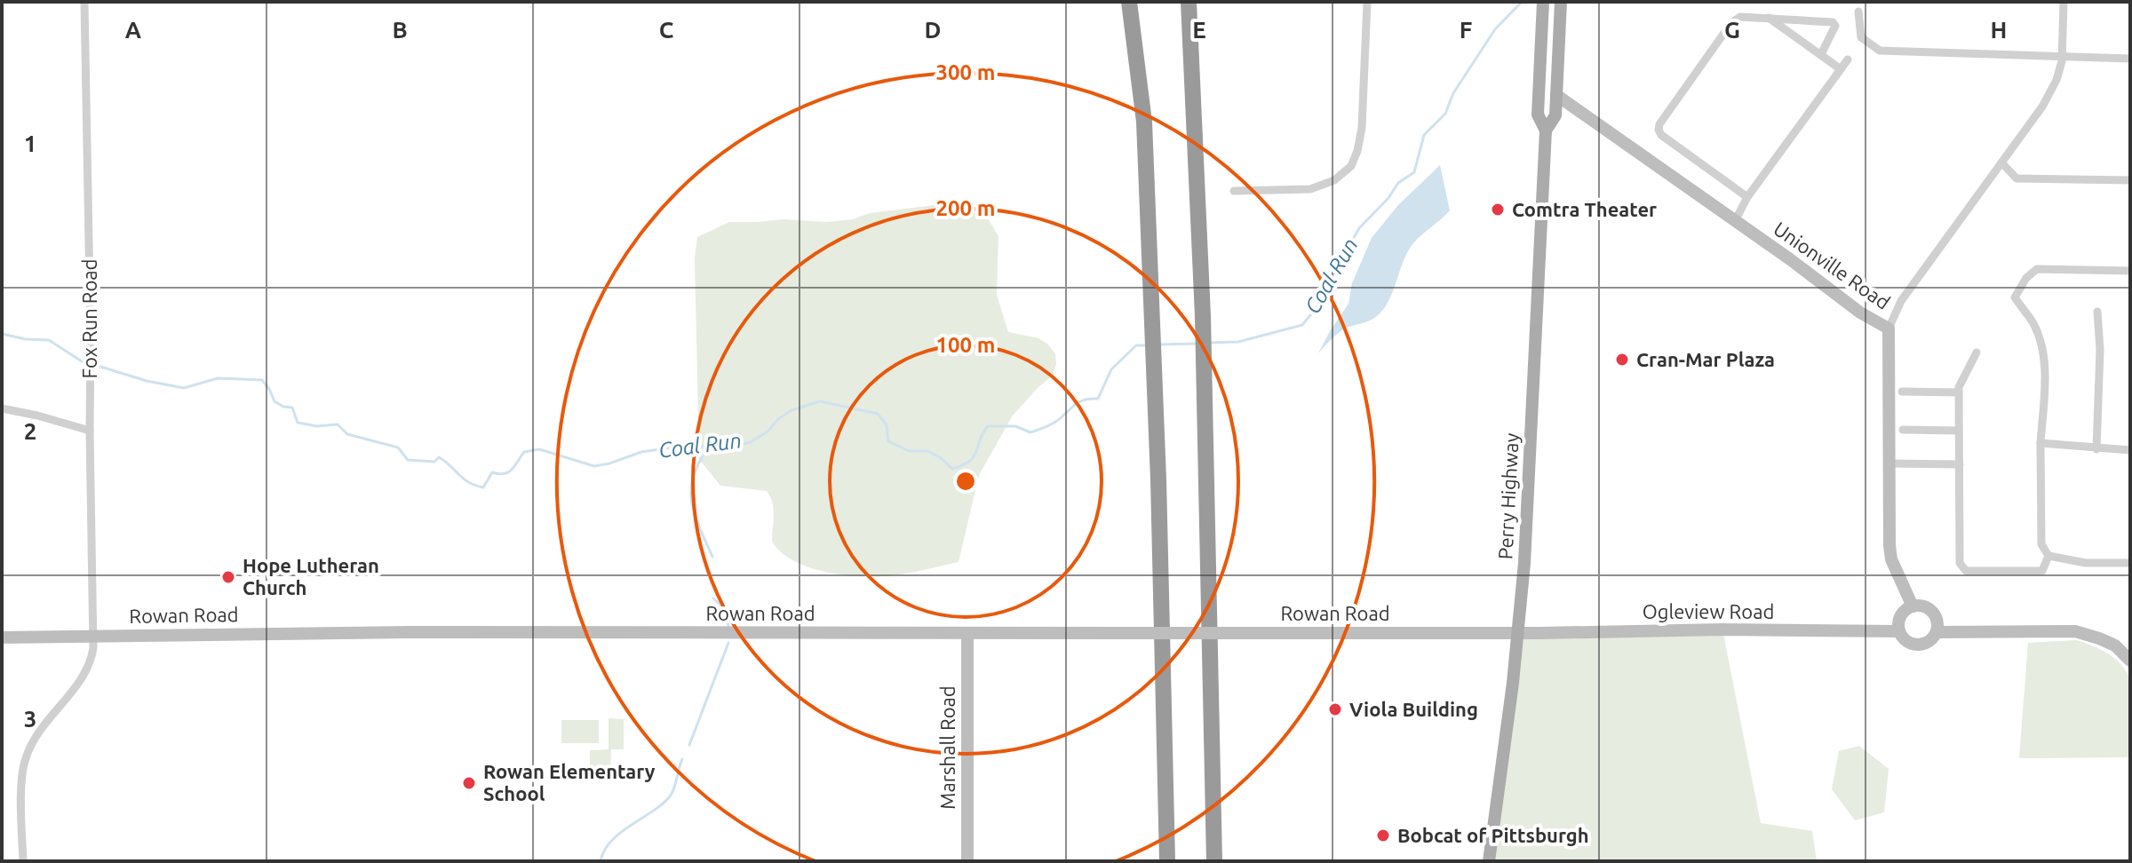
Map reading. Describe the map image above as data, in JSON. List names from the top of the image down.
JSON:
{
  "streets": {
    "main road": ["Perry Highway"],
    "street": [
      "Unionville Road",
      "Fox Run Road",
      "Ogleview Road",
      "Rowan Road",
      "Marshall Road"
    ]
  },
  "crossings": [
    ["Unionville Road", "Perry Highway"],
    ["Unionville Road", "Ogleview Road"],
    ["Fox Run Road", "Rowan Road"],
    ["Perry Highway", "Ogleview Road"],
    ["Perry Highway", "Rowan Road"],
    ["Ogleview Road", "Rowan Road"],
    ["Rowan Road", "Marshall Road"]
  ],
  "water": ["Coal Run"],
  "places": [
    "Comtra Theater",
    "Cran-Mar Plaza",
    "Hope Lutheran Church",
    "Viola Building",
    "Rowan Elementary School",
    "Bobcat of Pittsburgh"
  ],
  "grid": {
    "columns": [
      "A",
      "B",
      "C",
      "D",
      "E",
      "F",
      "G",
      "H"
    ],
    "rows": ["1", "2", "3"]
  },
  "rings": ["300 m", "200 m", "100 m"]
}
